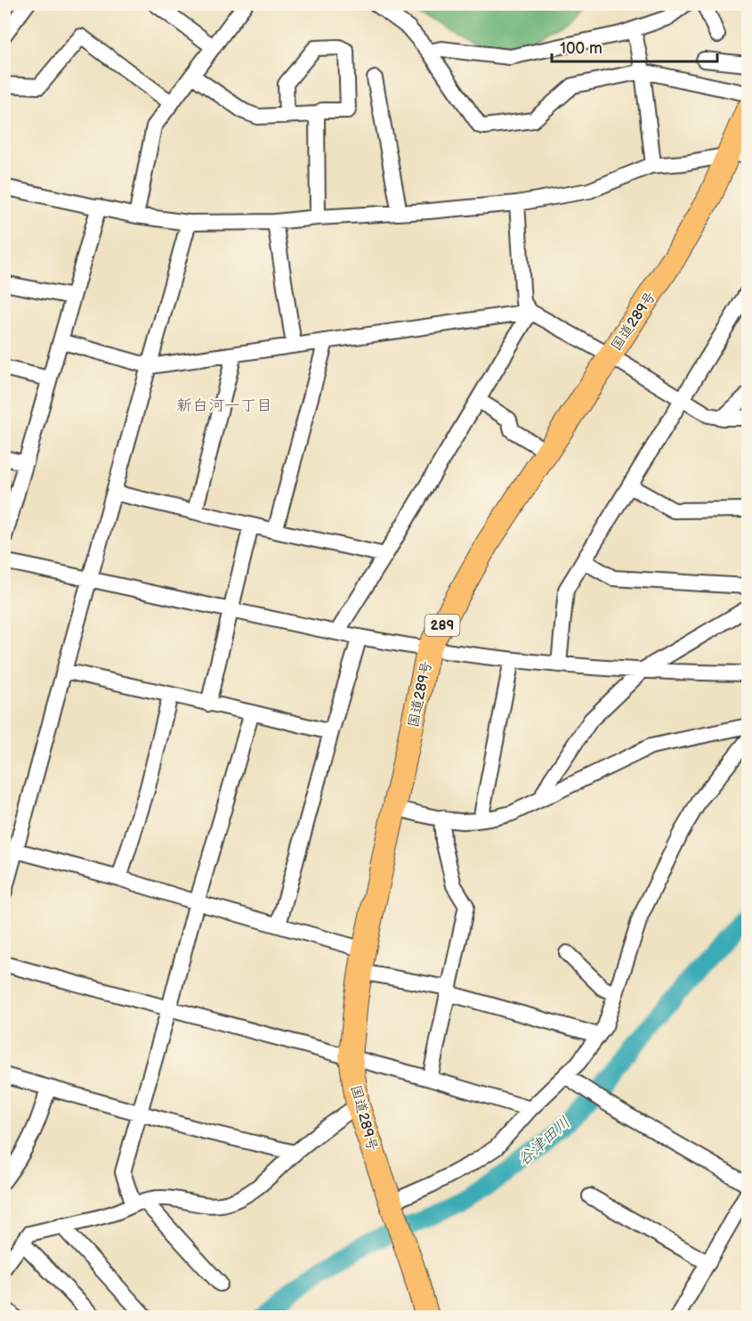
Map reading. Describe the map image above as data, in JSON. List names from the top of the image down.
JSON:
{
  "streets": {
    "highway": ["国道289号", "289"]
  },
  "districts": ["新白河一丁目"],
  "water": ["谷津田川"],
  "scale_bar": "100 m"
}
